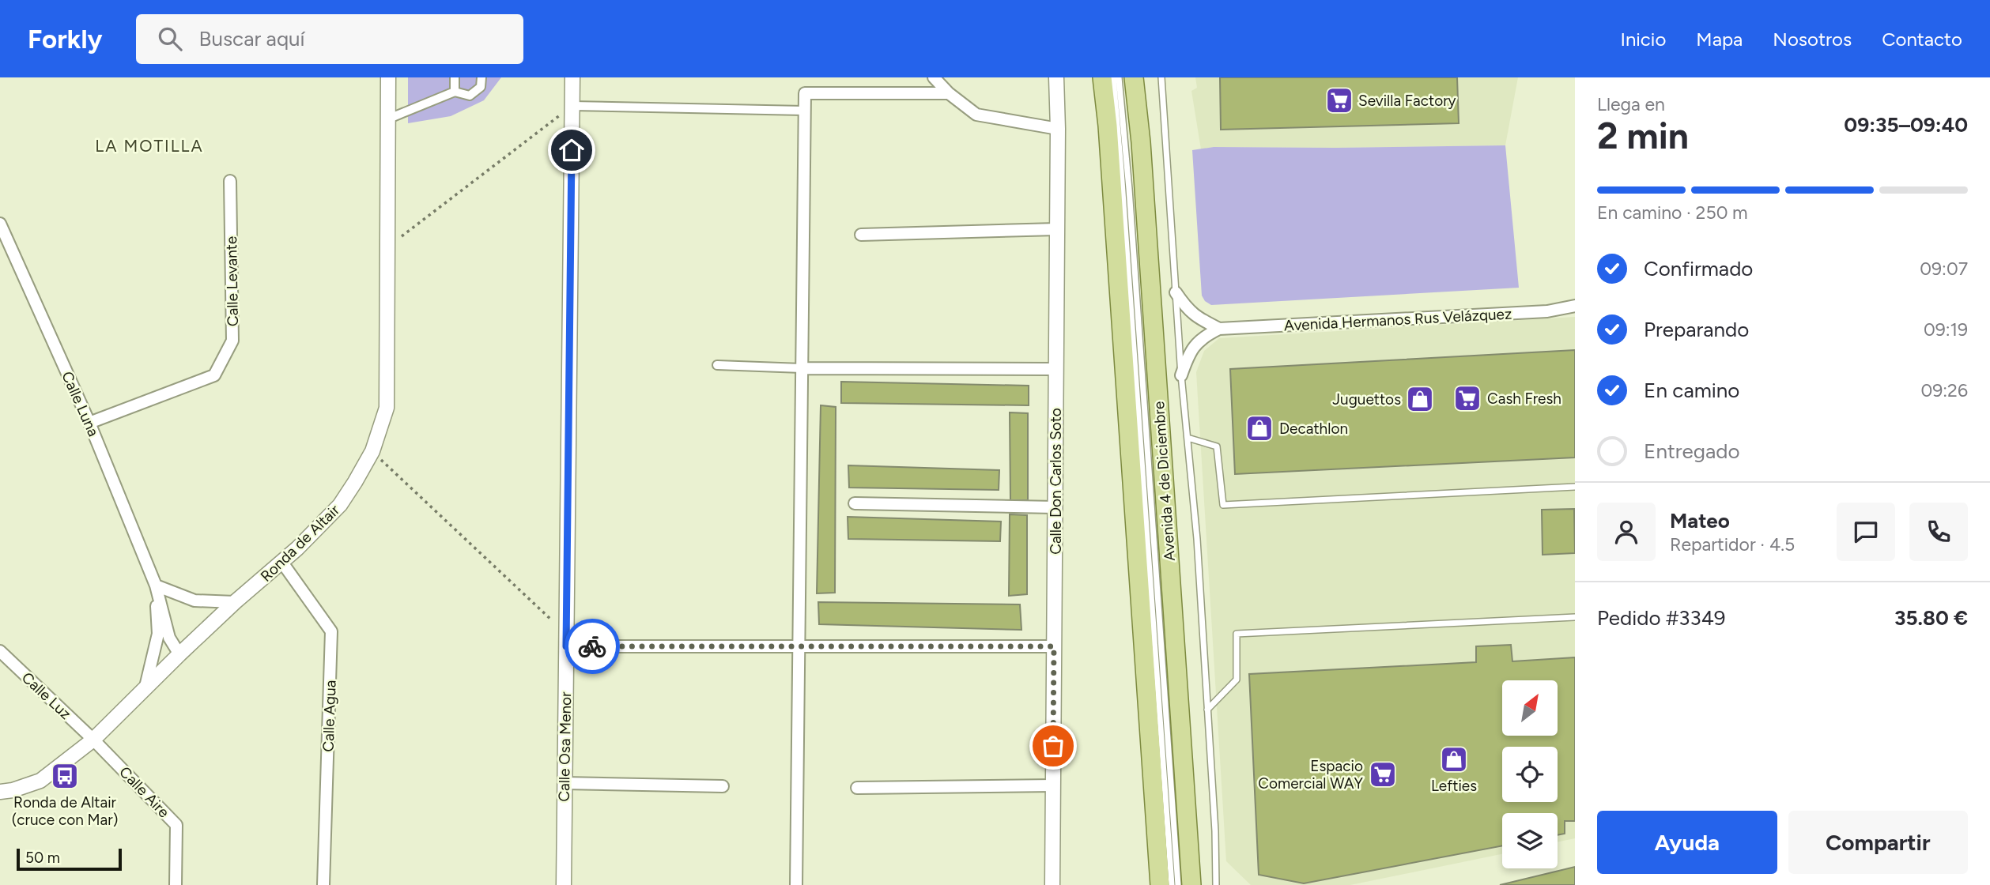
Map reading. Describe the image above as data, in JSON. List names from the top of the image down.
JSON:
{
  "streets": {
    "main road": ["Avenida 4 de Diciembre"],
    "street": [
      "Calle Levante",
      "Avenida Hermanos Rus Velázquez",
      "Calle Luna",
      "Calle Don Carlos Soto",
      "Ronda de Altair",
      "Calle Luz",
      "Calle Agua",
      "Calle Osa Menor",
      "Calle Aire"
    ]
  },
  "crossings": [
    ["Calle Levante", "Calle Luna"],
    ["Calle Luna", "Ronda de Altair"],
    ["Ronda de Altair", "Calle Luz"],
    ["Ronda de Altair", "Calle Agua"],
    ["Ronda de Altair", "Calle Aire"],
    ["Calle Luz", "Calle Aire"]
  ],
  "districts": ["LA MOTILLA"],
  "places": {
    "supermarket": ["Sevilla Factory", "Cash Fresh", "Espacio Comercial WAY"],
    "shop": ["Juguettos", "Decathlon", "Lefties"],
    "bus stop": ["Ronda de Altair (cruce con Mar)"]
  },
  "scale_bar": "50 m",
  "north": "top right",
  "page": {
    "header": "Forkly",
    "search": "Buscar aquí",
    "nav": [
      "Inicio",
      "Mapa",
      "Nosotros",
      "Contacto"
    ],
    "heading": ["2 min", "Llega en", "09:35–09:40"],
    "panel": [
      "Mateo",
      "Repartidor · 4.5",
      "Pedido #3349",
      "35.80 €"
    ],
    "bar": "En camino · 250 m",
    "list": [
      ["Confirmado", "09:07"],
      ["Preparando", "09:19"],
      ["En camino", "09:26"],
      "Entregado"
    ],
    "buttons": ["Ayuda", "Compartir"],
    "scale": "50 m"
  }
}
